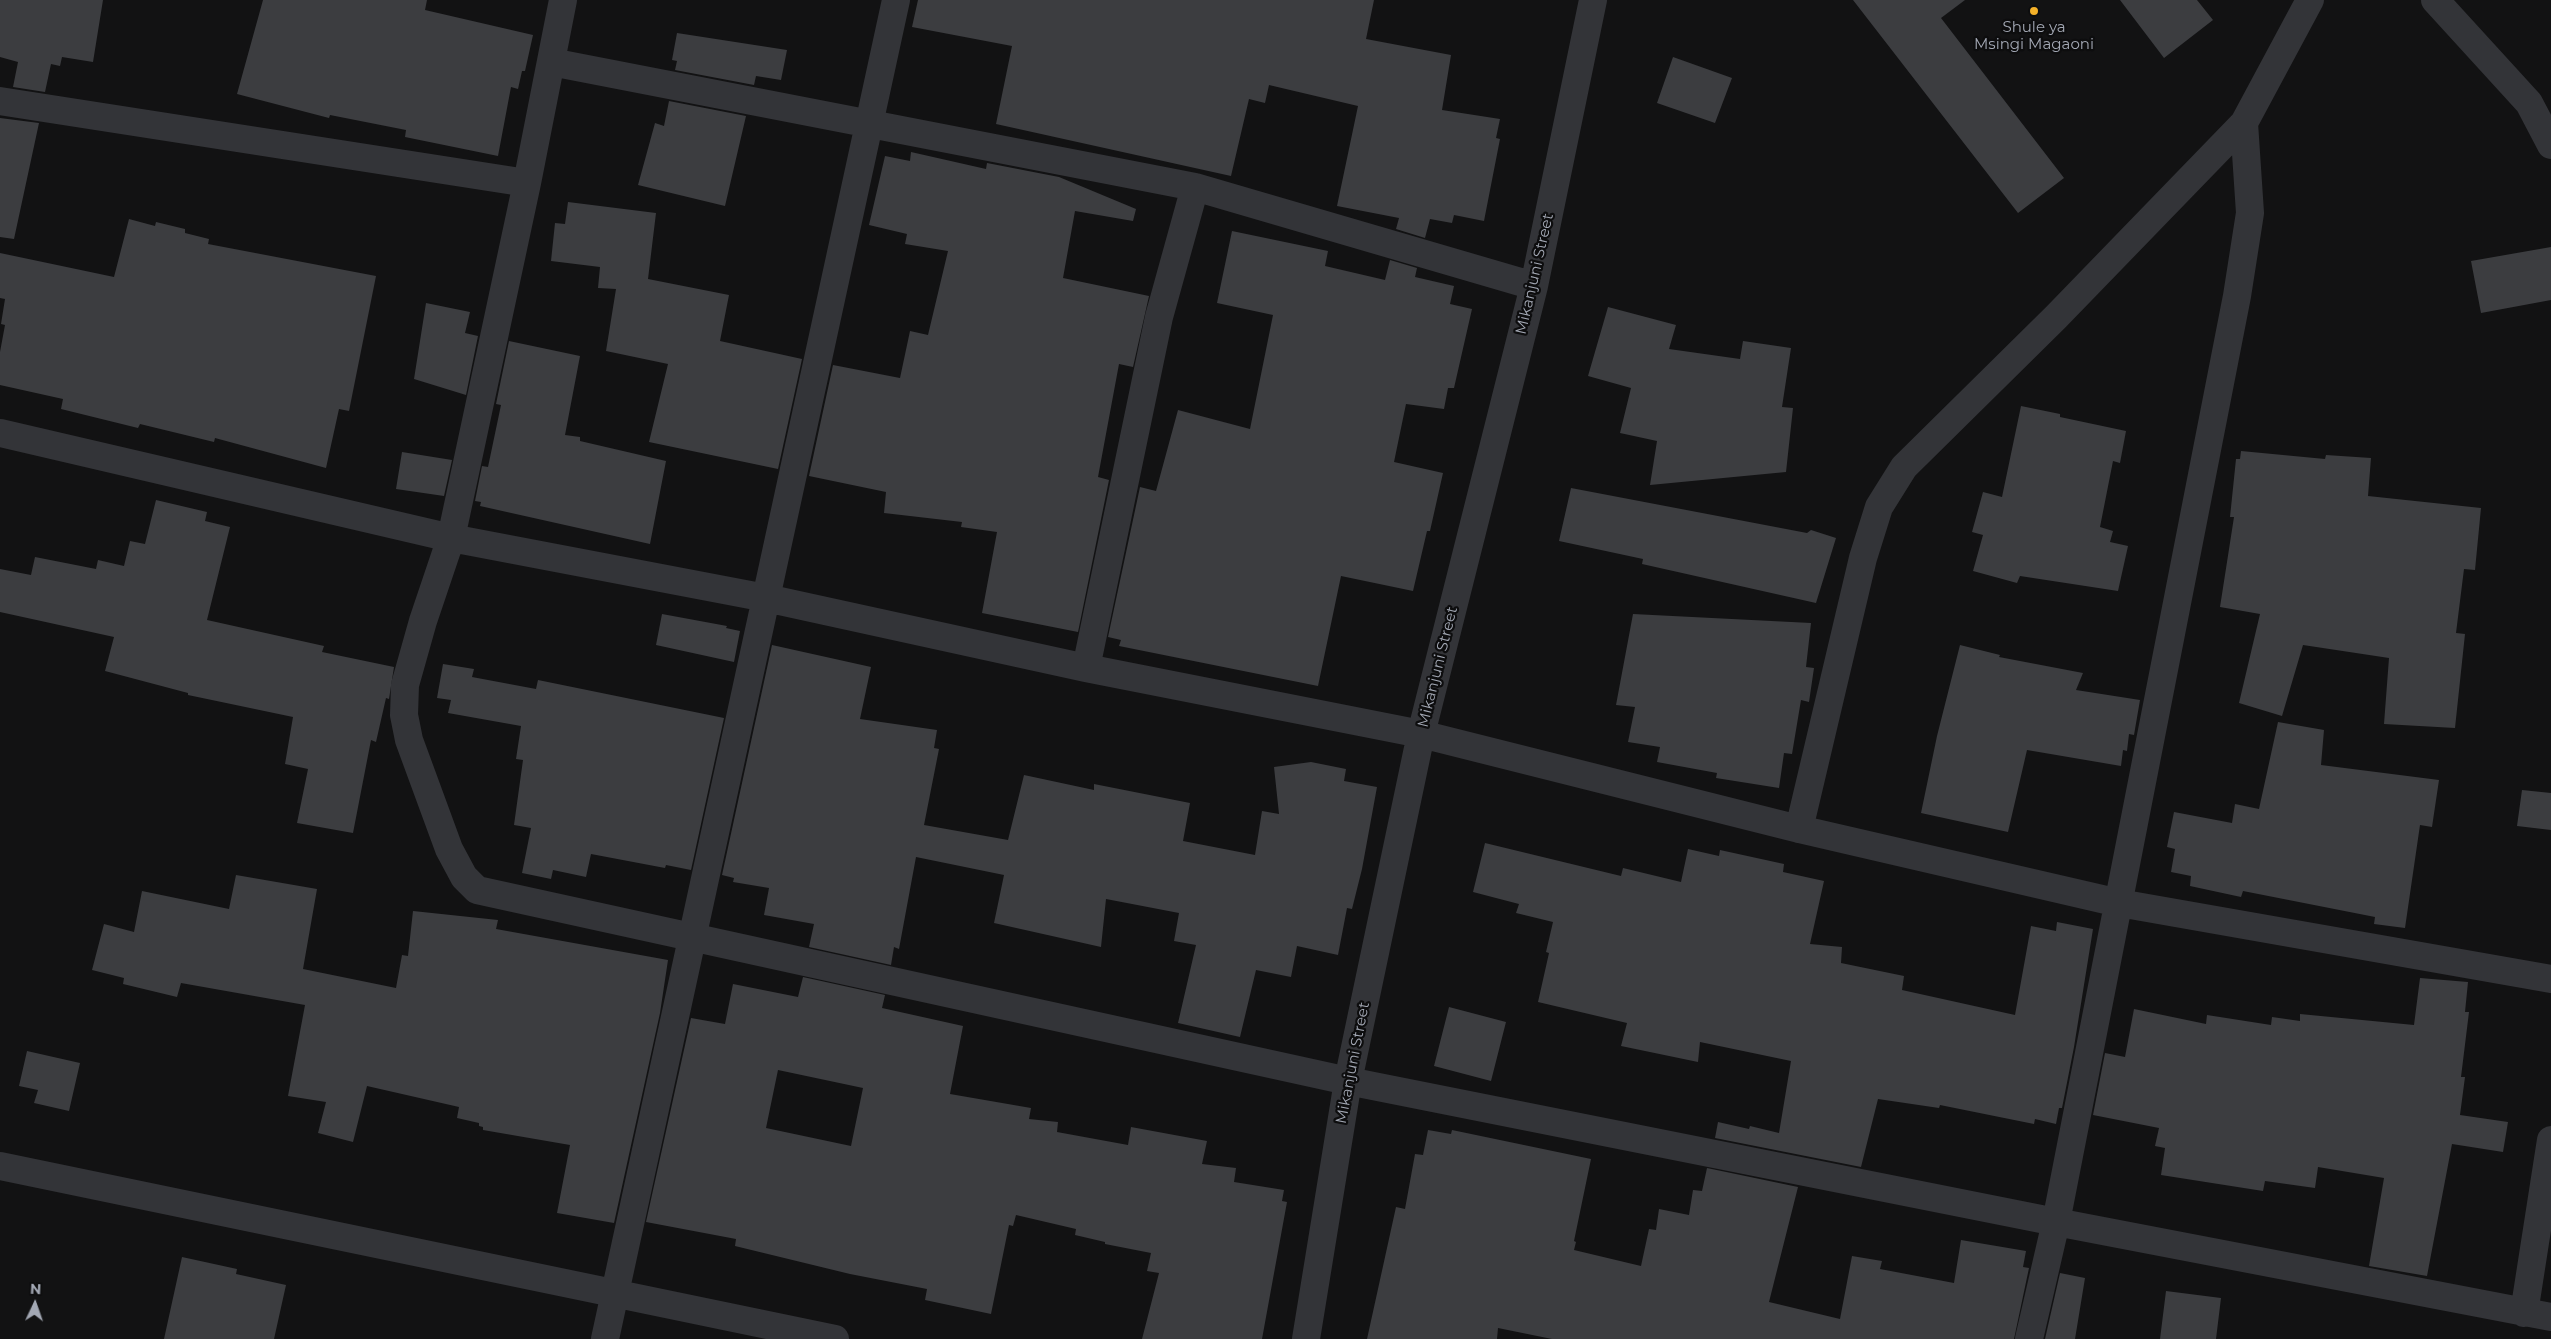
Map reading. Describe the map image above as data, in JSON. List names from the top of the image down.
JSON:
{
  "streets": {
    "street": ["Mikanjuni Street"]
  },
  "places": ["Shule ya Msingi Magaoni"],
  "north": "top"
}
